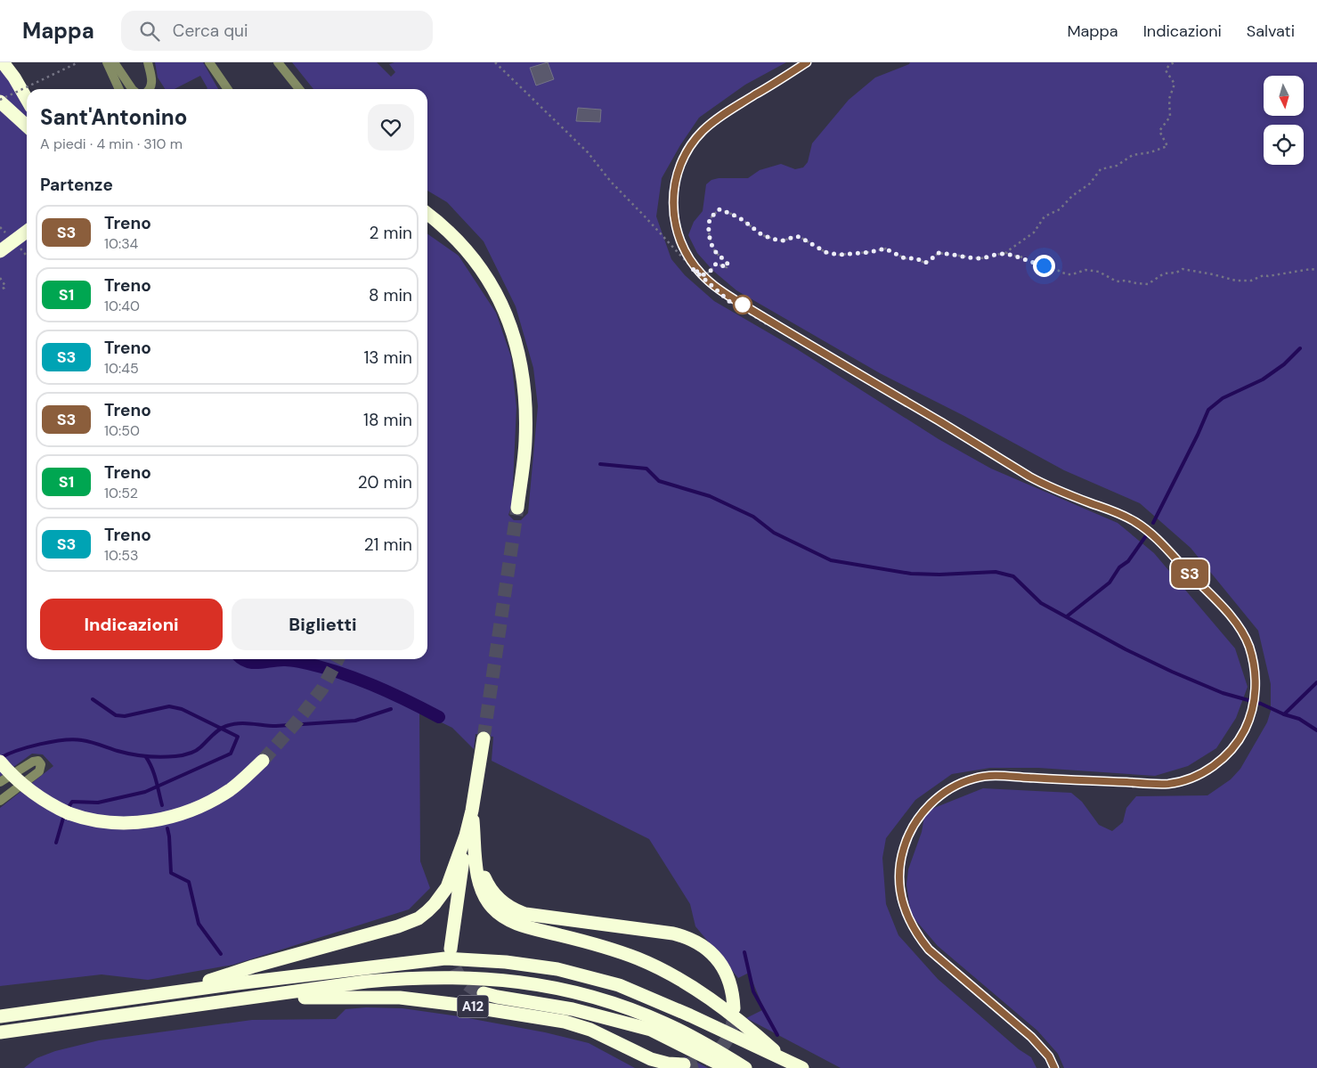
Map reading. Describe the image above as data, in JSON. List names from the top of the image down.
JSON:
{
  "streets": {
    "highway": ["A12"]
  },
  "north": "bottom",
  "page": {
    "header": "Mappa",
    "search": "Cerca qui",
    "nav": ["Mappa", "Indicazioni", "Salvati"],
    "on_map": "S3",
    "heading": [
      ["Sant'Antonino", "A piedi · 4 min · 310 m"],
      "Partenze"
    ],
    "list": [
      {
        "mark": "S3",
        "name": "Treno",
        "note": "10:34",
        "value": "2 min"
      },
      {
        "mark": "S1",
        "name": "Treno",
        "note": "10:40",
        "value": "8 min"
      },
      {
        "mark": "S3",
        "name": "Treno",
        "note": "10:45",
        "value": "13 min"
      },
      {
        "mark": "S3",
        "name": "Treno",
        "note": "10:50",
        "value": "18 min"
      },
      {
        "mark": "S1",
        "name": "Treno",
        "note": "10:52",
        "value": "20 min"
      },
      {
        "mark": "S3",
        "name": "Treno",
        "note": "10:53",
        "value": "21 min"
      }
    ],
    "buttons": ["Indicazioni", "Biglietti"]
  }
}
